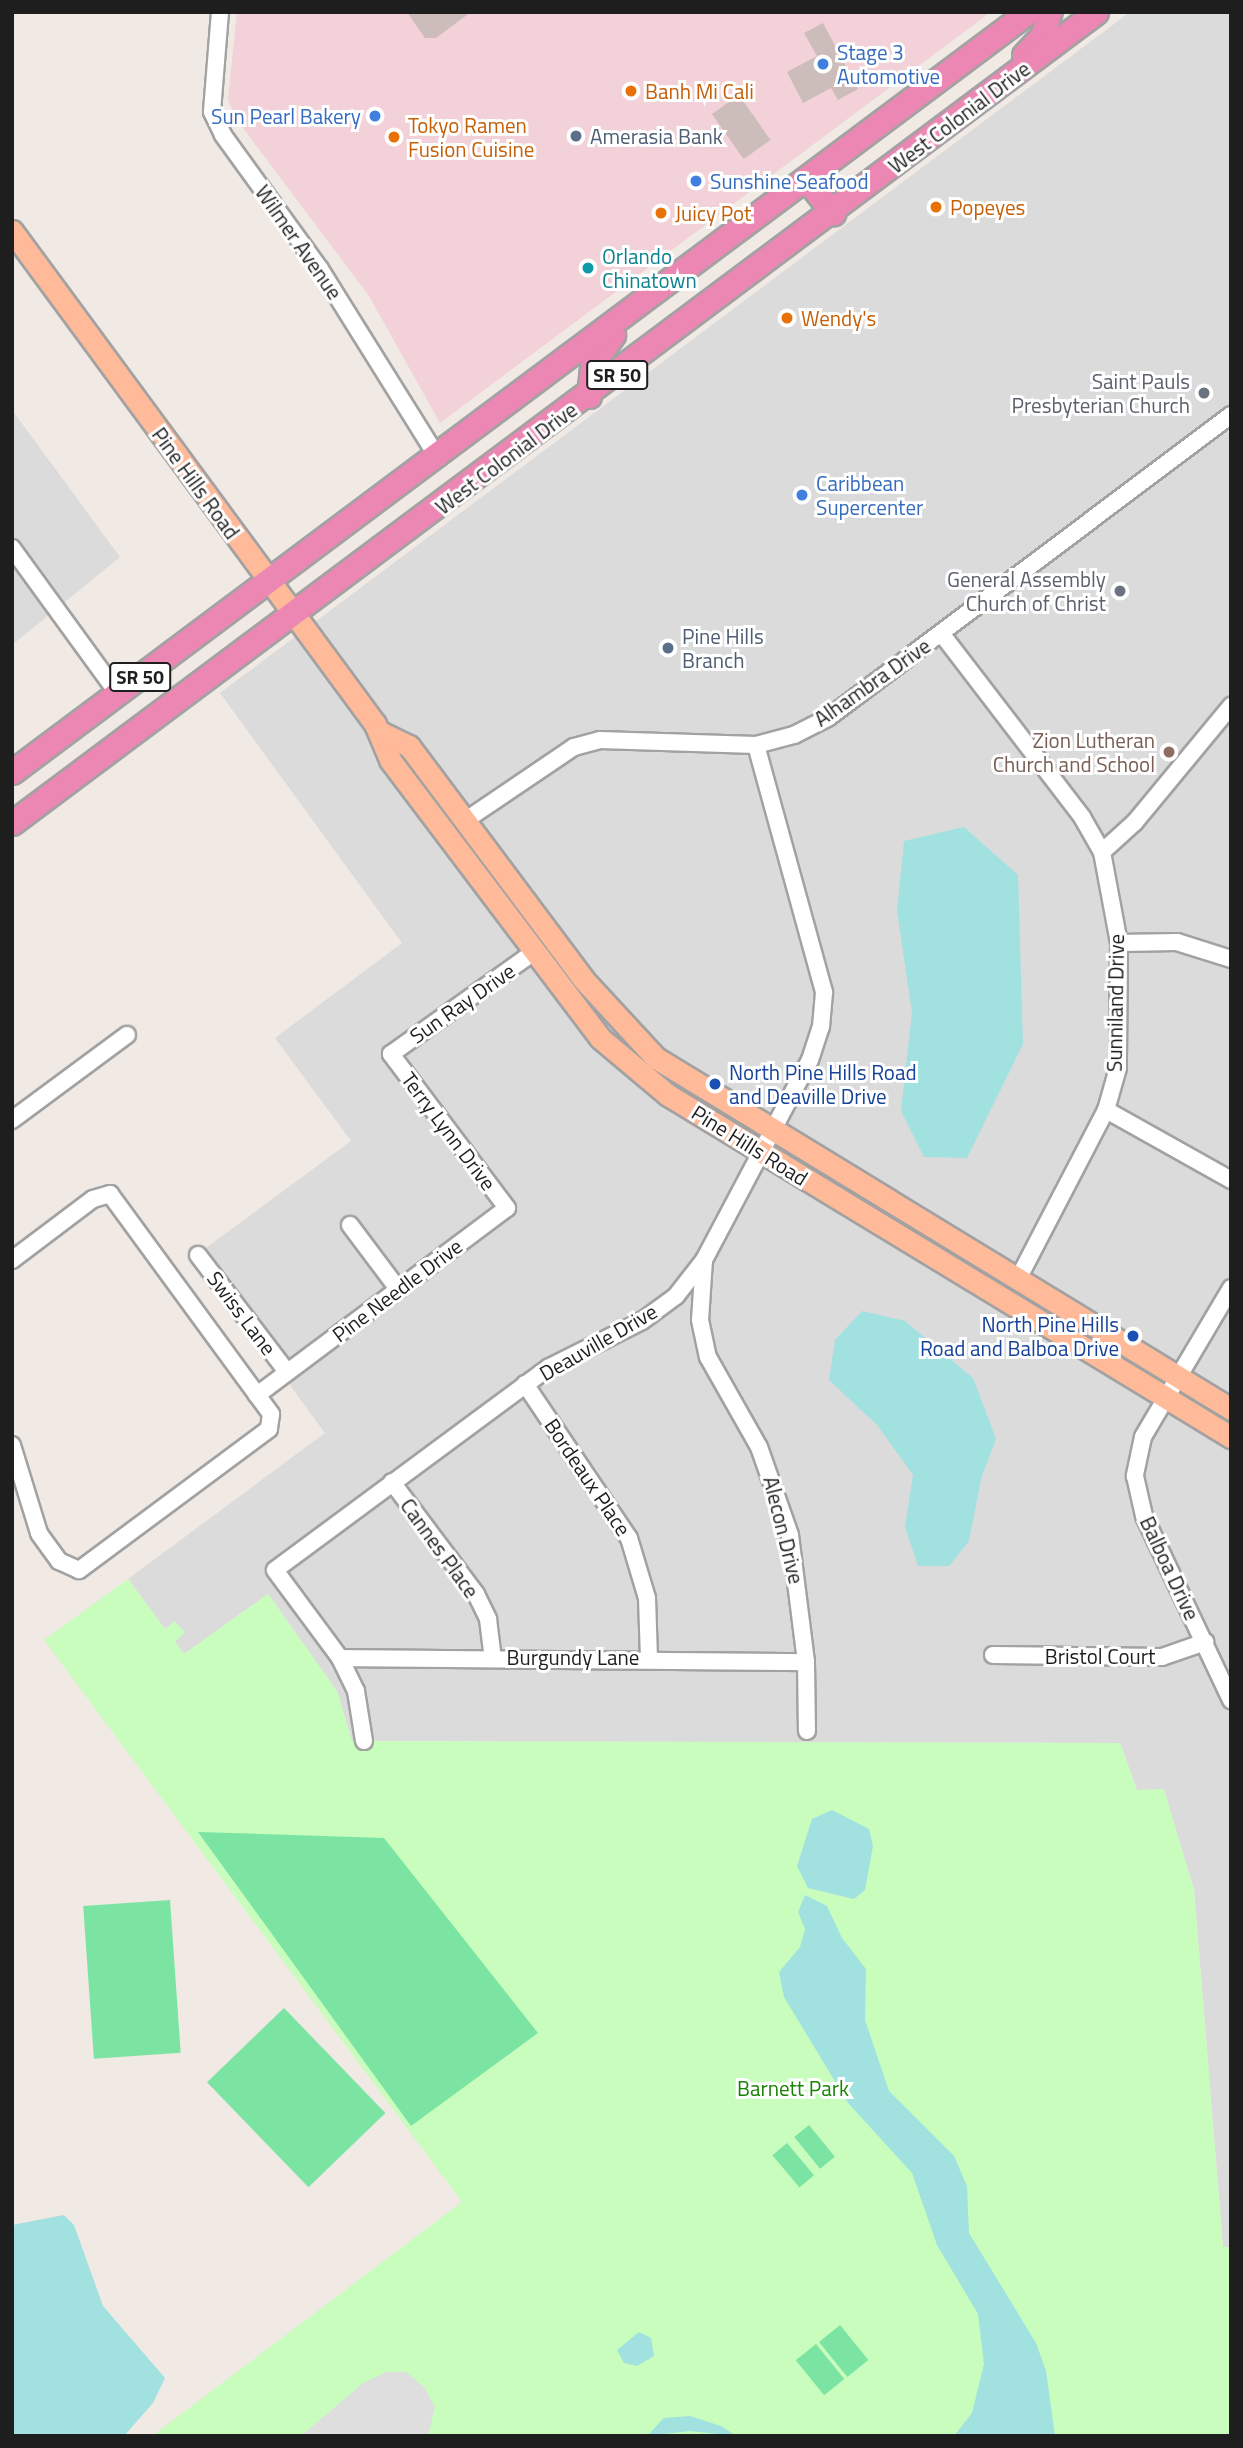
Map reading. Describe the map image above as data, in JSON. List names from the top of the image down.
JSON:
{
  "streets": {
    "highway": ["West Colonial Drive", "SR 50"],
    "main road": ["Pine Hills Road"],
    "street": [
      "Wilmer Avenue",
      "Alhambra Drive",
      "Sun Ray Drive",
      "Sunniland Drive",
      "Terry Lynn Drive",
      "Pine Needle Drive",
      "Swiss Lane",
      "Deauville Drive",
      "Bordeaux Place",
      "Alecon Drive",
      "Cannes Place",
      "Balboa Drive",
      "Bristol Court",
      "Burgundy Lane"
    ]
  },
  "crossings": [
    ["West Colonial Drive", "Wilmer Avenue"],
    ["West Colonial Drive", "Pine Hills Road"],
    ["Pine Hills Road", "Alhambra Drive"],
    ["Pine Hills Road", "Sun Ray Drive"],
    ["Pine Hills Road", "Sunniland Drive"],
    ["Pine Hills Road", "Deauville Drive"],
    ["Pine Hills Road", "Balboa Drive"],
    ["Alhambra Drive", "Sunniland Drive"],
    ["Alhambra Drive", "Deauville Drive"],
    ["Sun Ray Drive", "Terry Lynn Drive"],
    ["Terry Lynn Drive", "Pine Needle Drive"],
    ["Pine Needle Drive", "Swiss Lane"],
    ["Deauville Drive", "Bordeaux Place"],
    ["Deauville Drive", "Alecon Drive"],
    ["Deauville Drive", "Cannes Place"],
    ["Deauville Drive", "Burgundy Lane"],
    ["Bordeaux Place", "Burgundy Lane"],
    ["Alecon Drive", "Burgundy Lane"],
    ["Cannes Place", "Burgundy Lane"],
    ["Balboa Drive", "Bristol Court"]
  ],
  "parks": ["Barnett Park"],
  "places": [
    "Stage 3 Automotive",
    "Banh Mi Cali",
    "Sun Pearl Bakery",
    "Amerasia Bank",
    "Tokyo Ramen Fusion Cuisine",
    "Sunshine Seafood",
    "Popeyes",
    "Juicy Pot",
    "Orlando Chinatown",
    "Wendy's",
    "Saint Pauls Presbyterian Church",
    "Caribbean Supercenter",
    "General Assembly Church of Christ",
    "Pine Hills Branch",
    "Zion Lutheran Church and School",
    "North Pine Hills Road and Deaville Drive",
    "North Pine Hills Road and Balboa Drive"
  ]
}
